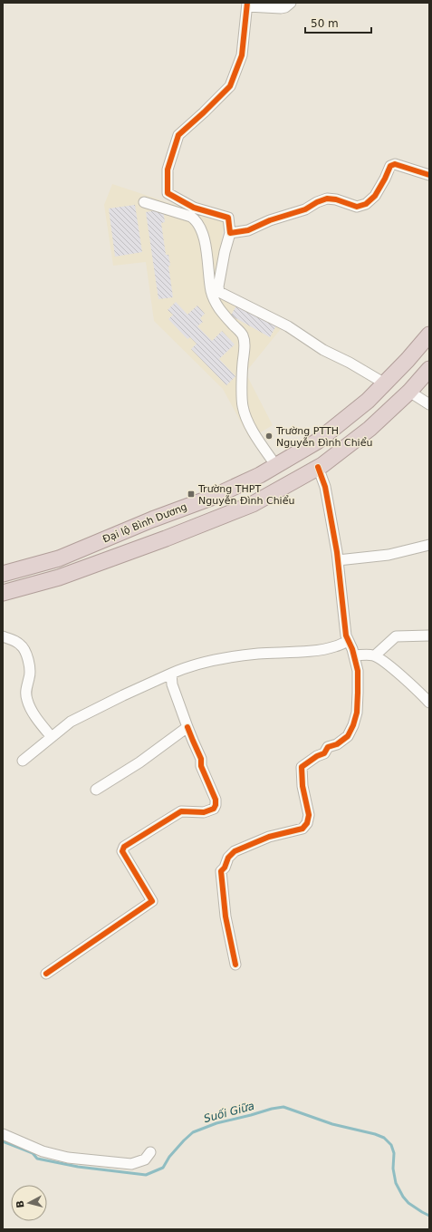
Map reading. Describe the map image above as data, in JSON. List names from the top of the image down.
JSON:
{
  "streets": {
    "highway": ["Đại lộ Bình Dương"]
  },
  "water": ["Suối Giữa"],
  "places": {
    "other": ["Trường PTTH Nguyễn Đình Chiểu"],
    "transit": ["Trường THPT Nguyễn Đình Chiểu"]
  },
  "scale_bar": "50 m",
  "north": "left"
}
